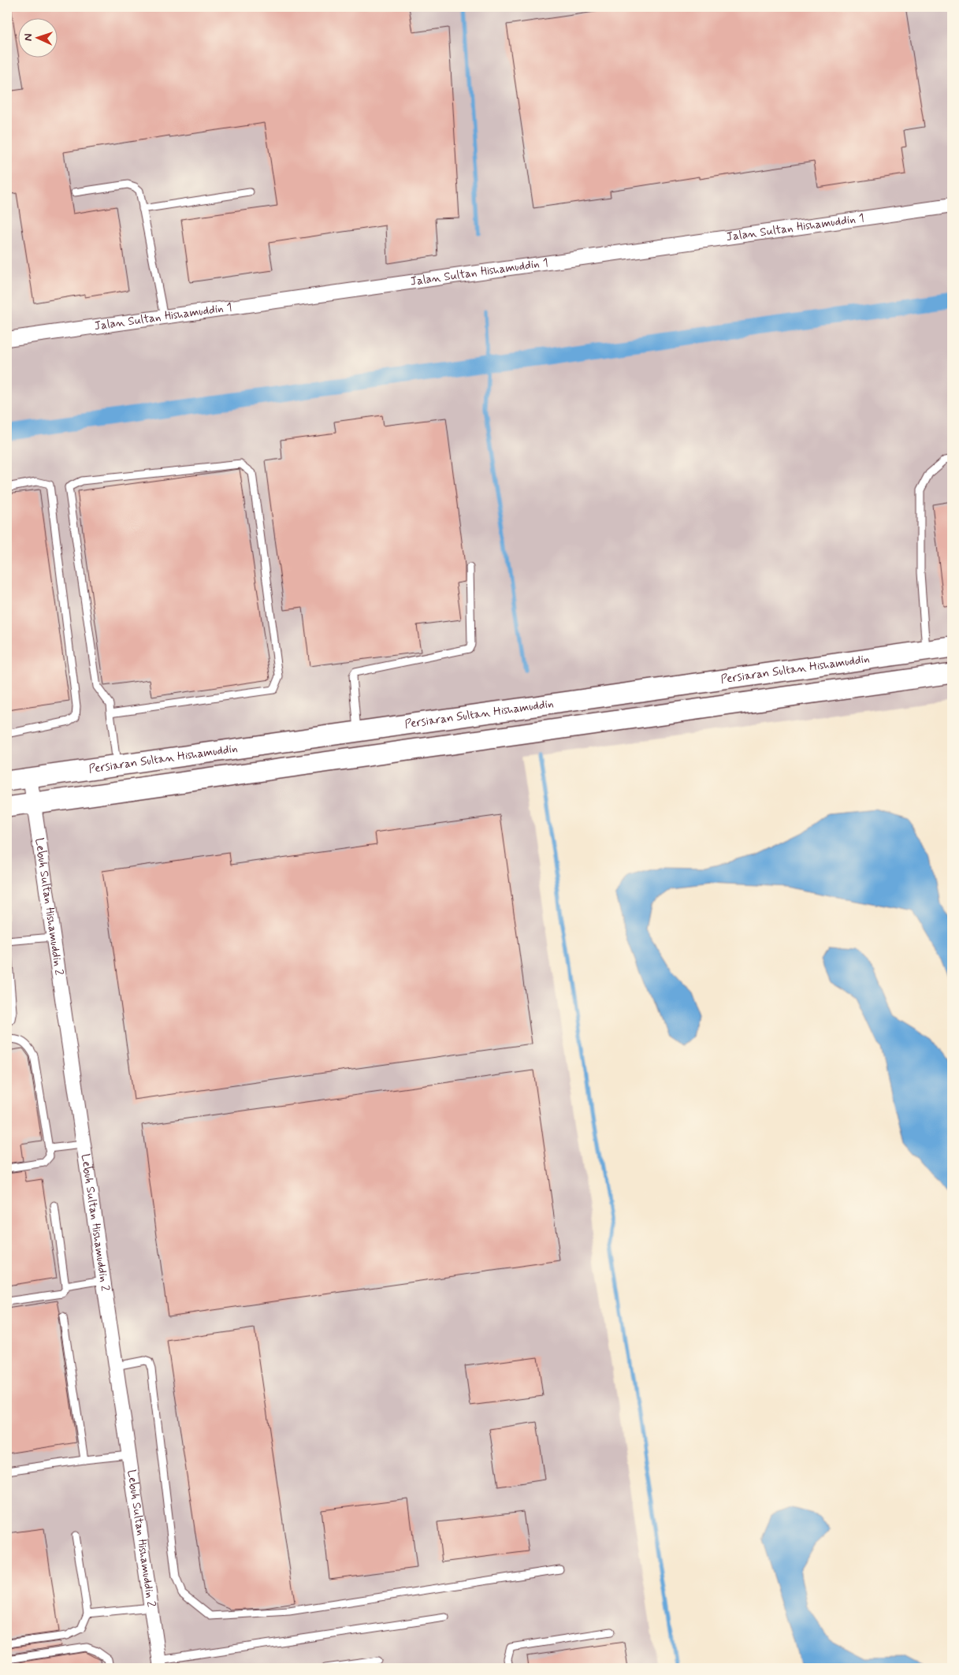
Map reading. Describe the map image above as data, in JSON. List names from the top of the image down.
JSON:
{
  "streets": {
    "street": ["Jalan Sultan Hishamuddin 1", "Persiaran Sultan Hishamuddin", "Lebuh Sultan Hishamuddin 2"]
  },
  "crossings": [
    ["Persiaran Sultan Hishamuddin", "Lebuh Sultan Hishamuddin 2"]
  ],
  "north": "left"
}
